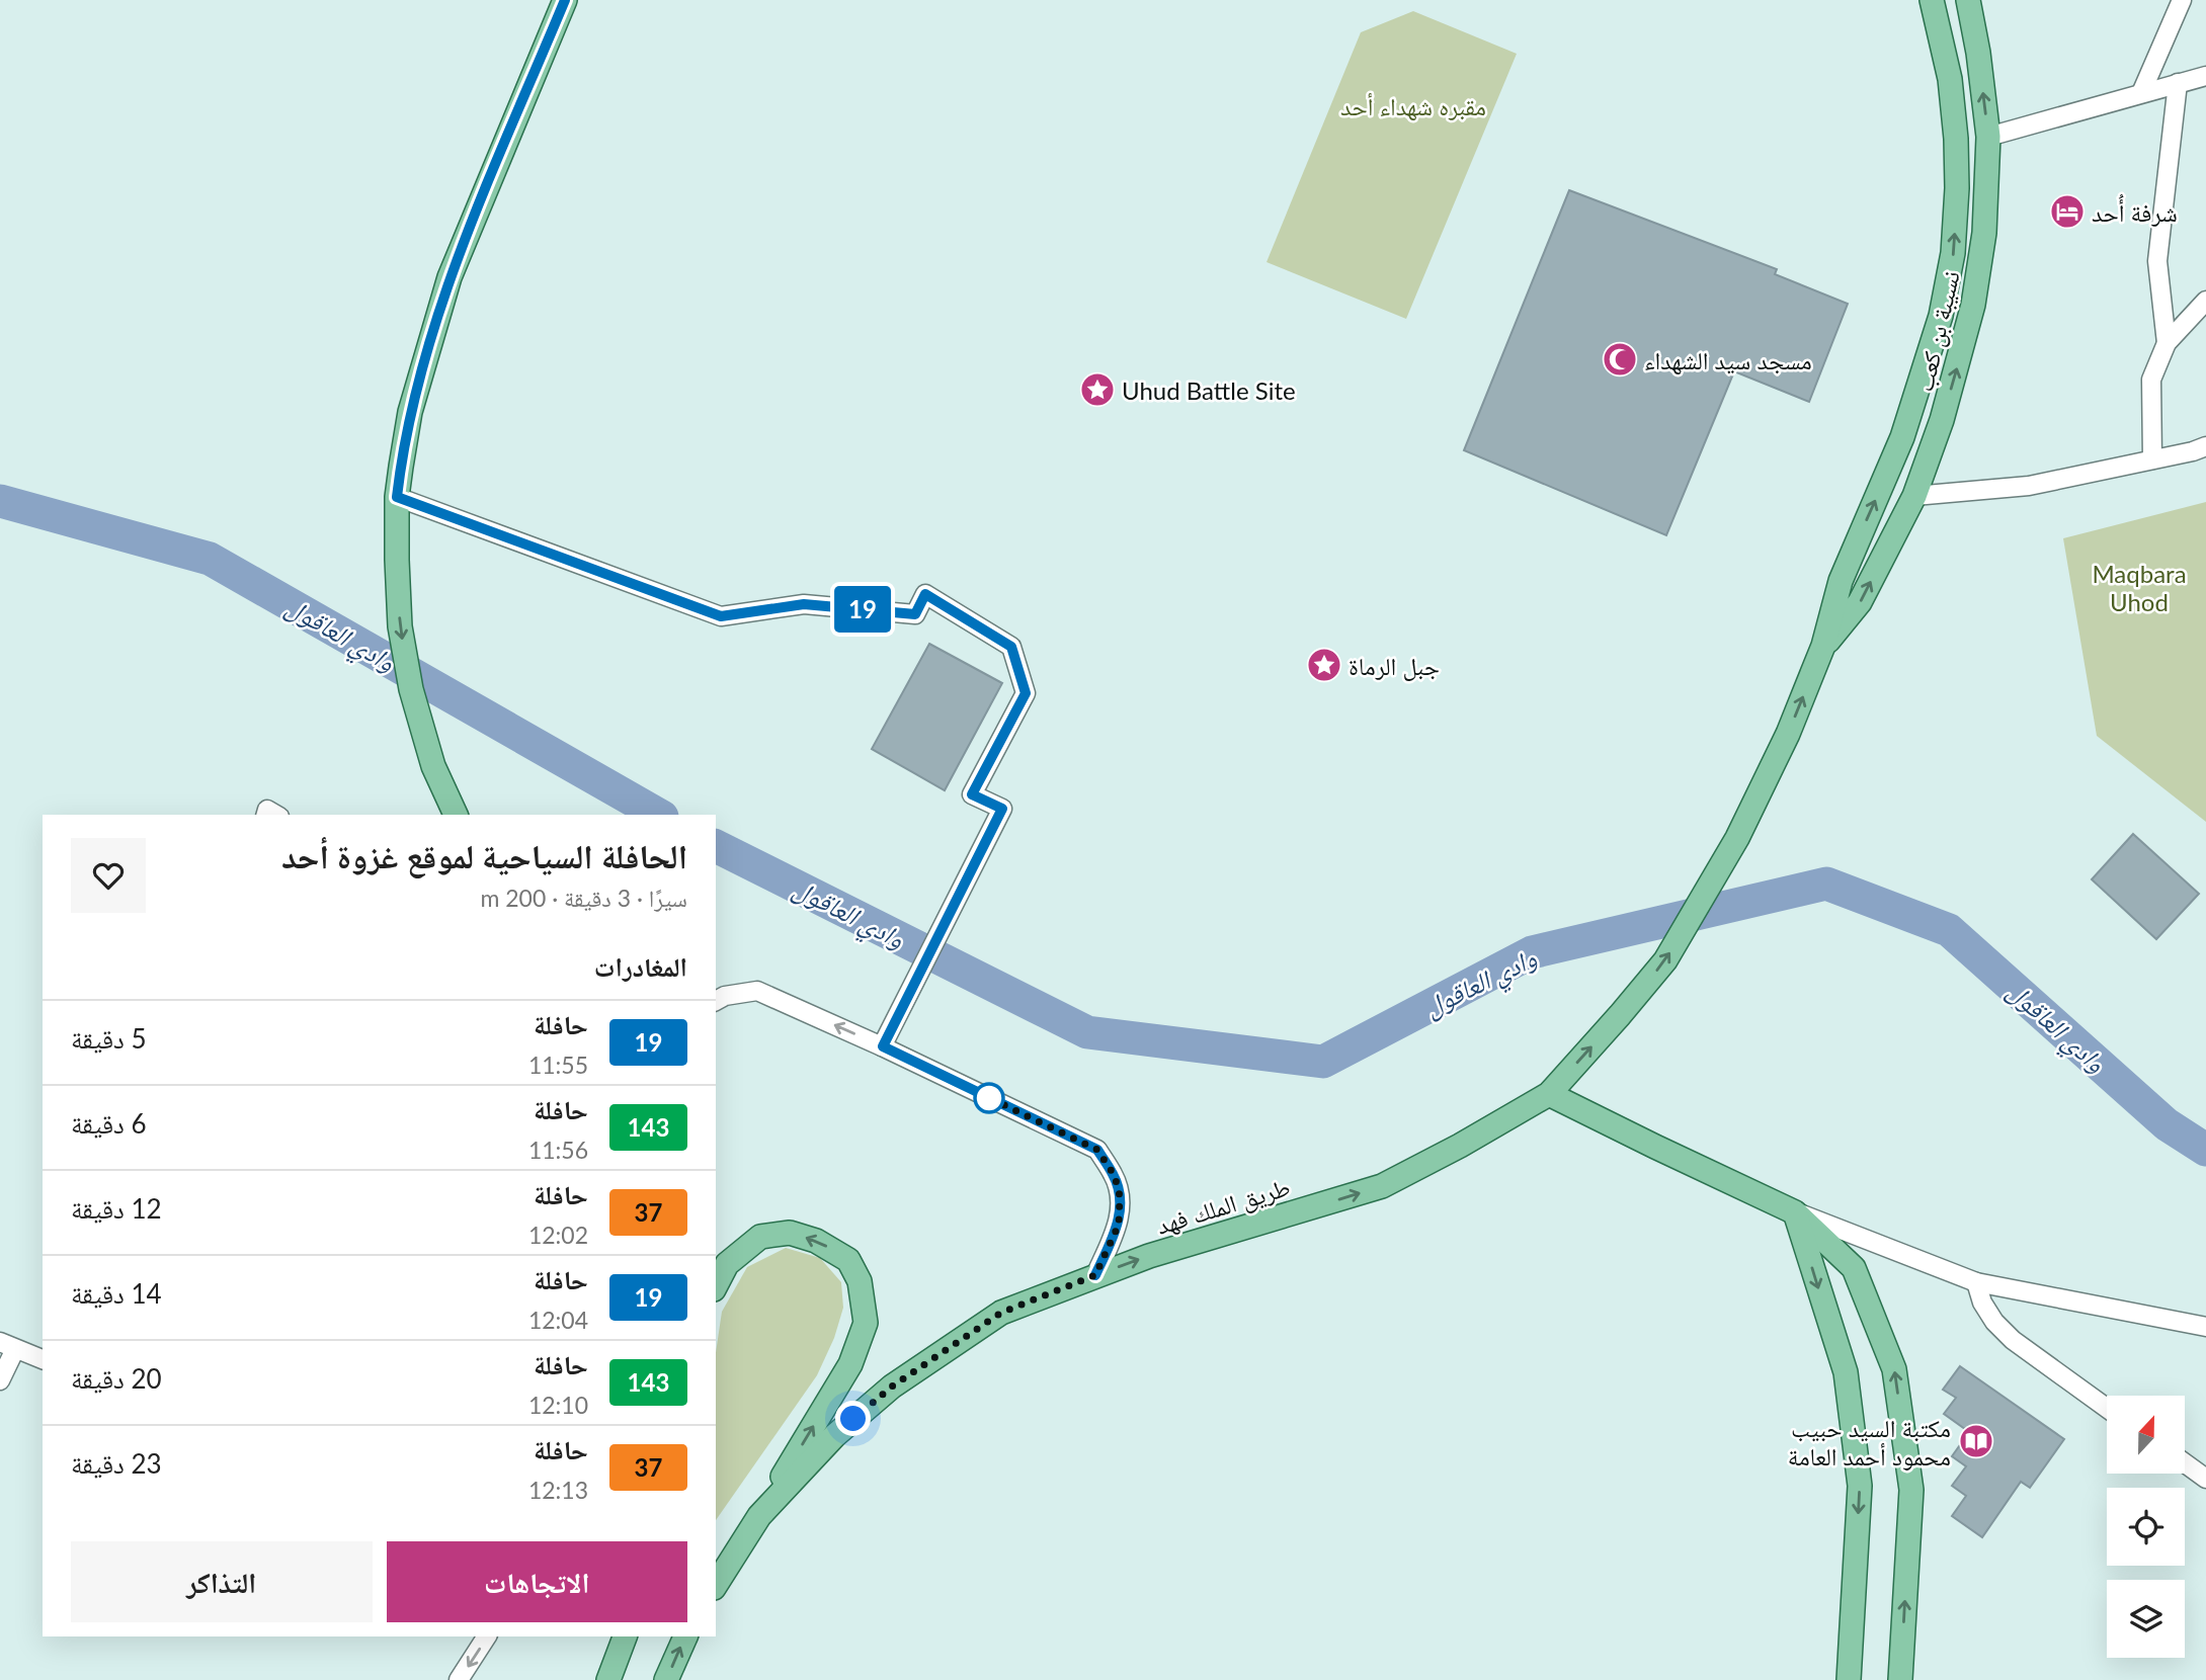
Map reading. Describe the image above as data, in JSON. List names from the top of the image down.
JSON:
{
  "streets": {
    "main road": ["نسيبة بن كعب", "طريق الملك فهد"]
  },
  "crossings": [
    ["نسيبة بن كعب", "طريق الملك فهد"]
  ],
  "one_way": ["طريق الملك فهد"],
  "water": ["وادي العاقول"],
  "parks": ["مقبره شهداء أحد", "Maqbara Uhod"],
  "places": {
    "hotel": ["شرفة أُحد"],
    "mosque": ["مسجد سيد الشهداء"],
    "place": ["Uhud Battle Site", "جبل الرماة"],
    "library": ["مكتبة السيد حبيب محمود أحمد العامة"]
  },
  "lines": ["bus line 19"],
  "north": "top",
  "page": {
    "on_map": "19",
    "heading": [
      ["الحافلة السياحية لموقع غزوة أحد", "سيرًا · 3 دقيقة · 200 m"],
      "المغادرات"
    ],
    "list": [
      {
        "mark": "19",
        "name": "حافلة",
        "note": "11:55",
        "value": "5 دقيقة"
      },
      {
        "mark": "143",
        "name": "حافلة",
        "note": "11:56",
        "value": "6 دقيقة"
      },
      {
        "mark": "37",
        "name": "حافلة",
        "note": "12:02",
        "value": "12 دقيقة"
      },
      {
        "mark": "19",
        "name": "حافلة",
        "note": "12:04",
        "value": "14 دقيقة"
      },
      {
        "mark": "143",
        "name": "حافلة",
        "note": "12:10",
        "value": "20 دقيقة"
      },
      {
        "mark": "37",
        "name": "حافلة",
        "note": "12:13",
        "value": "23 دقيقة"
      }
    ],
    "buttons": ["الاتجاهات", "التذاكر"]
  }
}
